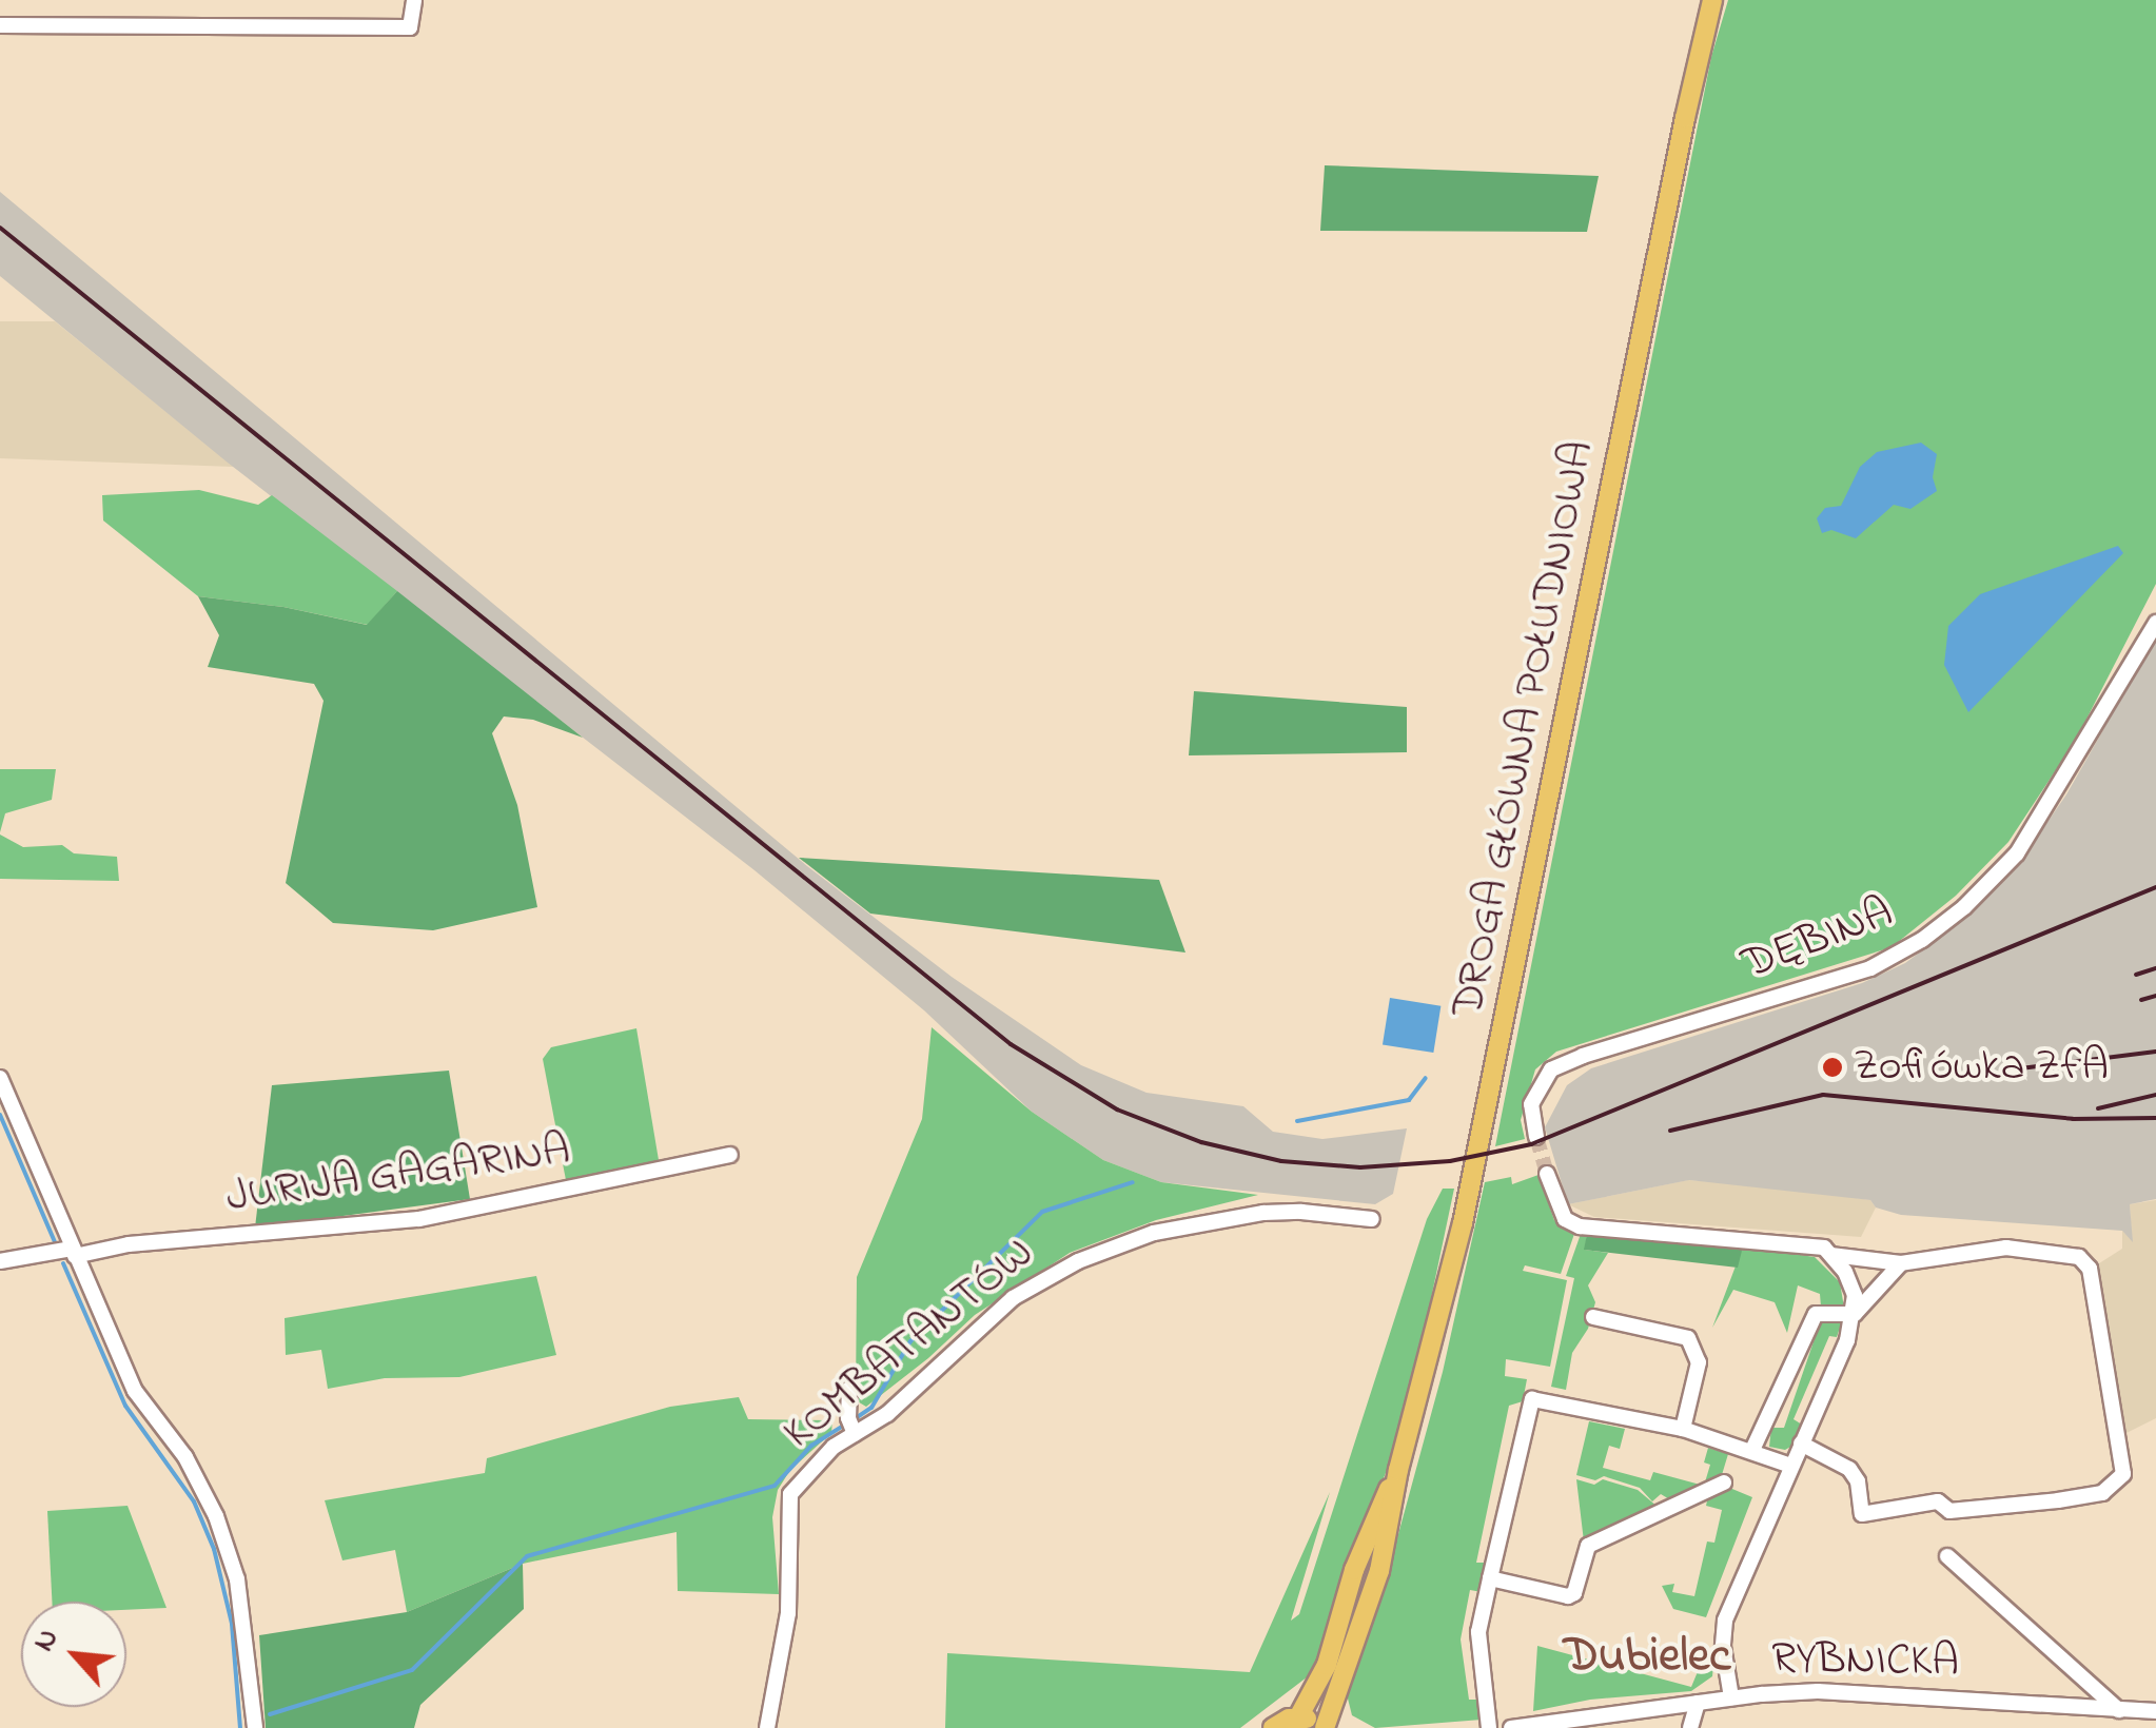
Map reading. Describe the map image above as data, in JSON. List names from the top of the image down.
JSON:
{
  "streets": {
    "main road": ["DROGA GŁÓWNA POŁUDNIOWA"],
    "street": [
      "DĘBINA",
      "JURIJA GAGARINA",
      "KOMBATANTÓW",
      "RYBNICKA"
    ]
  },
  "districts": ["Dubielec"],
  "places": ["Zofiówka ZfA"],
  "north": "top left"
}
